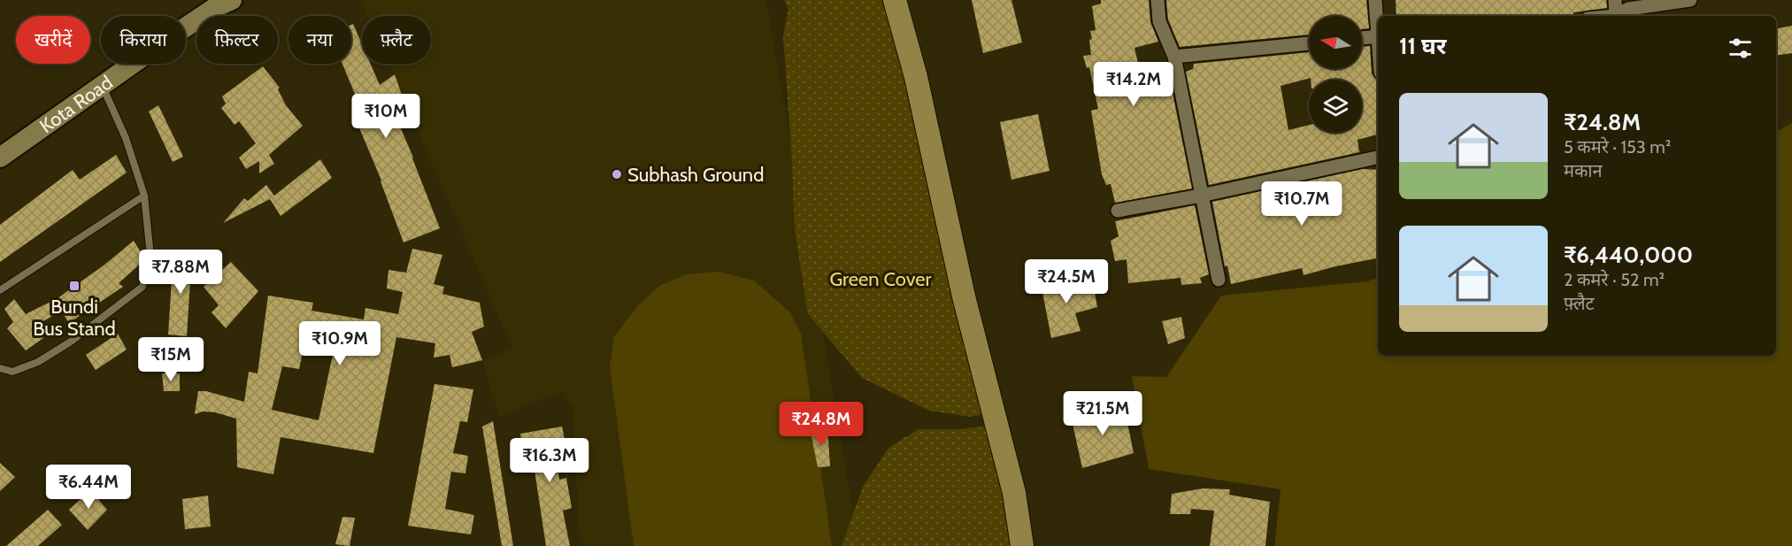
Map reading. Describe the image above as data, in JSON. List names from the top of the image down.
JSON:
{
  "streets": {
    "main road": ["Kota Road"]
  },
  "parks": ["Green Cover"],
  "places": {
    "other": ["Subhash Ground"],
    "transit": ["Bundi Bus Stand"]
  },
  "north": "left",
  "page": {
    "chip": [
      "खरीदें",
      "किराया",
      "फ़िल्टर",
      "नया",
      "फ़्लैट"
    ],
    "heading": "11 घर",
    "price": [
      "₹14.2M",
      "₹10M",
      "₹10.7M",
      "₹7.88M",
      "₹24.5M",
      "₹10.9M",
      "₹15M",
      "₹21.5M",
      "₹24.8M",
      "₹16.3M",
      "₹6.44M"
    ],
    "list": [
      {
        "name": "₹24.8M",
        "note": "5 कमरे · 153 m² · मकान"
      },
      {
        "name": "₹6,440,000",
        "note": "2 कमरे · 52 m² · फ़्लैट"
      }
    ]
  }
}
